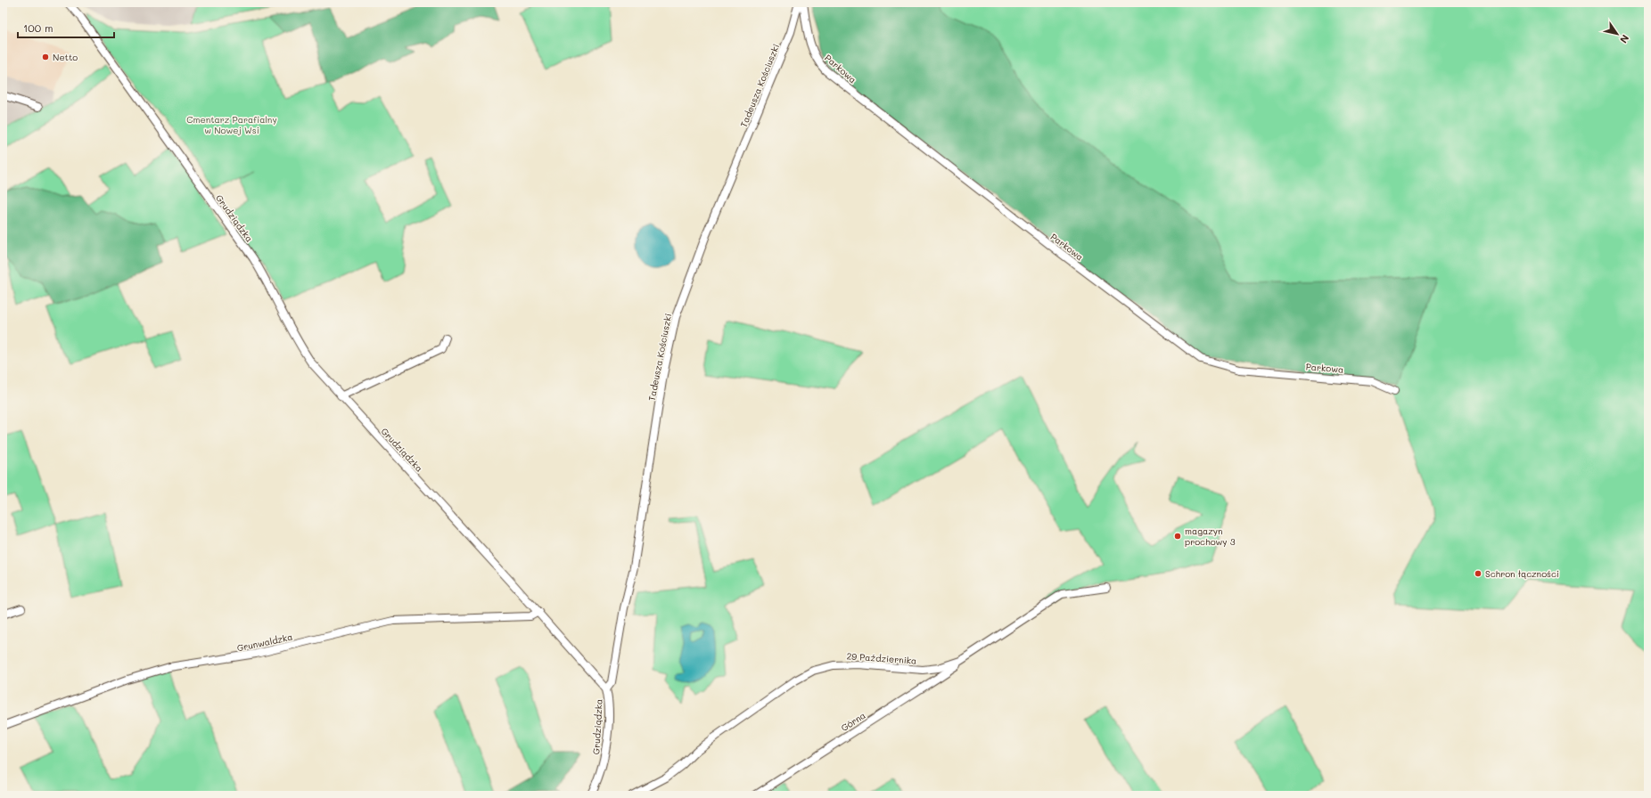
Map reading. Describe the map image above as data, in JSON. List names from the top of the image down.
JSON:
{
  "streets": {
    "street": [
      "Parkowa",
      "Tadeusza Kościuszki",
      "Grudziądzka",
      "Grunwaldzka",
      "29 Października",
      "Górna"
    ]
  },
  "crossings": [
    ["Tadeusza Kościuszki", "Grudziądzka"],
    ["Grudziądzka", "Grunwaldzka"],
    ["29 Października", "Górna"]
  ],
  "parks": ["Cmentarz Parafialny w Nowej Wsi"],
  "places": ["Netto", "magazyn prochowy 3", "Schron łączności"],
  "scale_bar": "100 m",
  "north": "bottom right"
}
